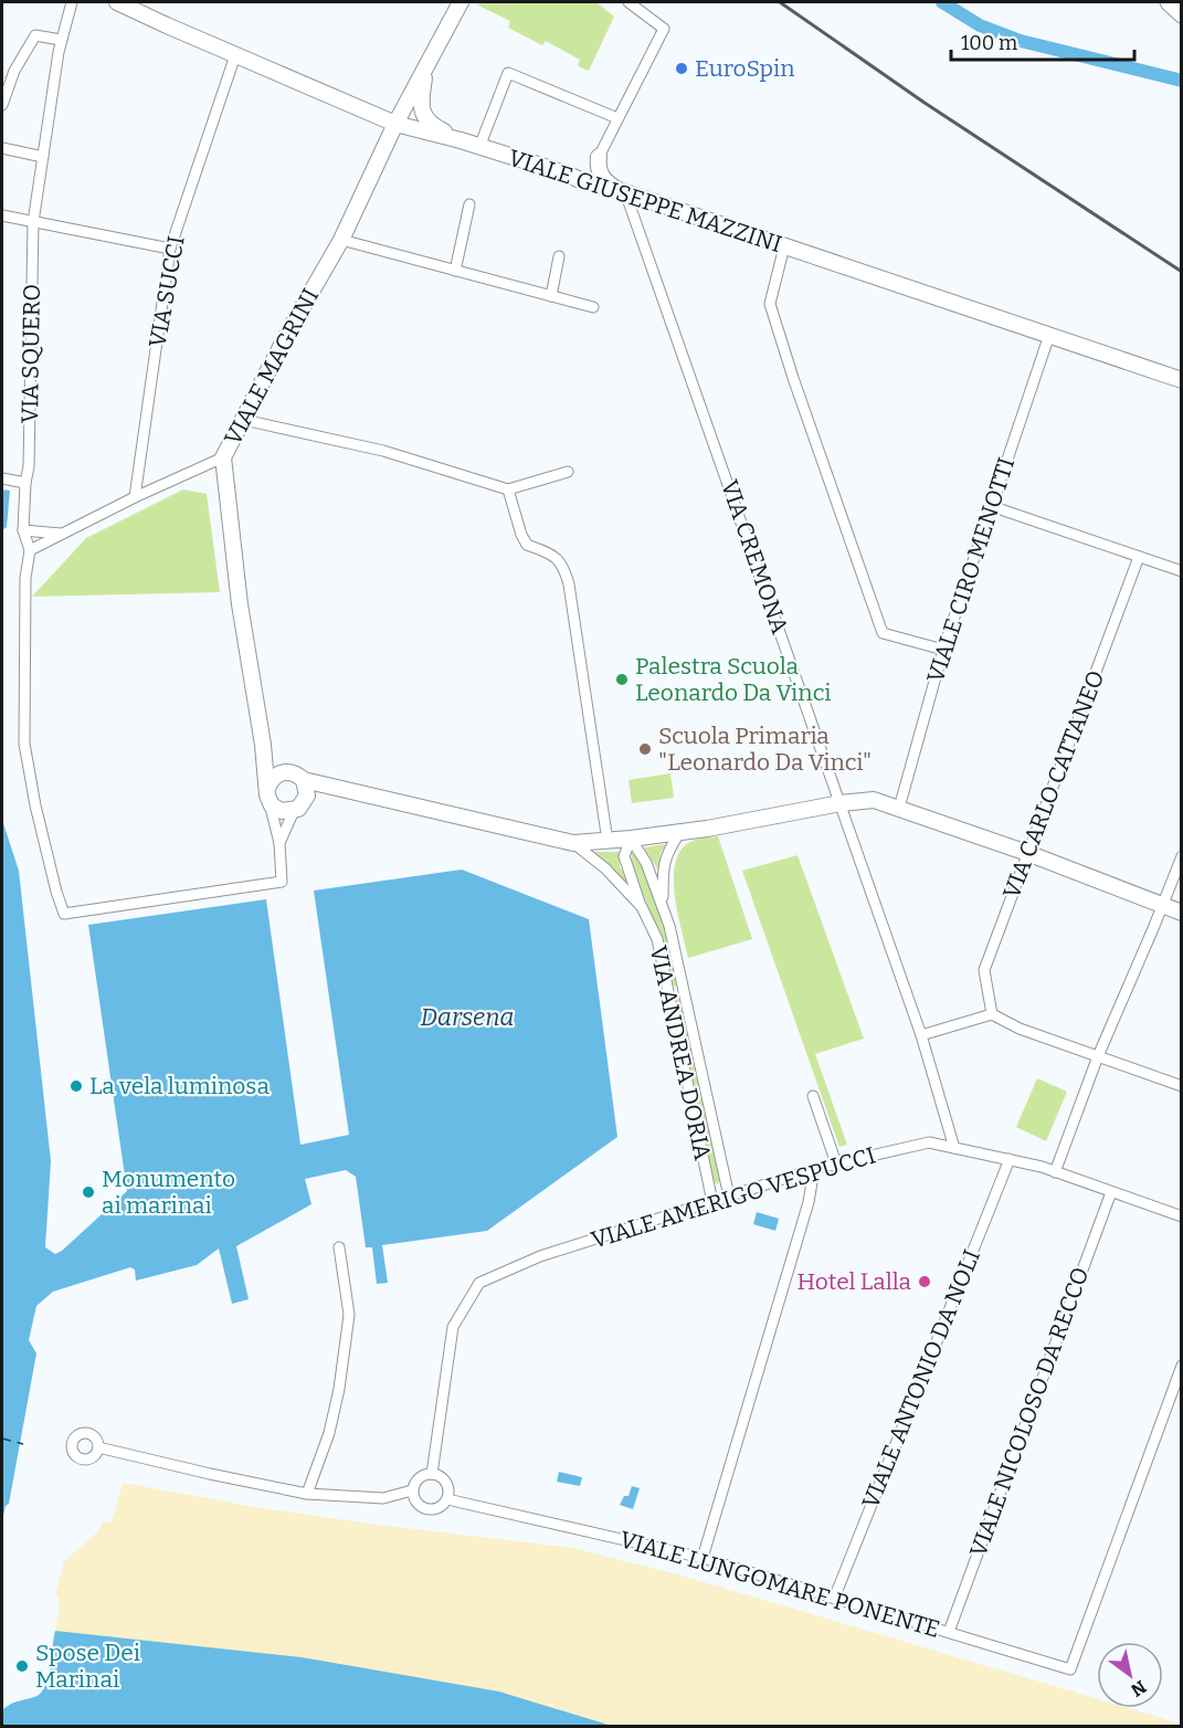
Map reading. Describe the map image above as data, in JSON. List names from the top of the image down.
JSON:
{
  "streets": {
    "street": [
      "VIALE GIUSEPPE MAZZINI",
      "VIA SUCCI",
      "VIA SQUERO",
      "VIALE MAGRINI",
      "VIA CREMONA",
      "VIALE CIRO MENOTTI",
      "VIA CARLO CATTANEO",
      "VIA ANDREA DORIA",
      "VIALE AMERIGO VESPUCCI",
      "VIALE ANTONIO DA NOLI",
      "VIALE NICOLOSO DA RECCO",
      "VIALE LUNGOMARE PONENTE"
    ]
  },
  "crossings": [
    ["VIALE GIUSEPPE MAZZINI", "VIA SUCCI"],
    ["VIALE GIUSEPPE MAZZINI", "VIALE MAGRINI"],
    ["VIALE GIUSEPPE MAZZINI", "VIA CREMONA"],
    ["VIALE GIUSEPPE MAZZINI", "VIALE CIRO MENOTTI"],
    ["VIA SQUERO", "VIALE MAGRINI"],
    ["VIA CREMONA", "VIALE AMERIGO VESPUCCI"],
    ["VIA ANDREA DORIA", "VIALE AMERIGO VESPUCCI"],
    ["VIALE AMERIGO VESPUCCI", "VIALE ANTONIO DA NOLI"],
    ["VIALE AMERIGO VESPUCCI", "VIALE NICOLOSO DA RECCO"],
    ["VIALE AMERIGO VESPUCCI", "VIALE LUNGOMARE PONENTE"],
    ["VIALE ANTONIO DA NOLI", "VIALE LUNGOMARE PONENTE"],
    ["VIALE NICOLOSO DA RECCO", "VIALE LUNGOMARE PONENTE"]
  ],
  "water": ["Darsena"],
  "places": [
    "EuroSpin",
    "Palestra Scuola Leonardo Da Vinci",
    "Scuola Primaria \"Leonardo Da Vinci\"",
    "La vela luminosa",
    "Monumento ai marinai",
    "Hotel Lalla",
    "Spose Dei Marinai"
  ],
  "scale_bar": "100 m",
  "north": "bottom right"
}
